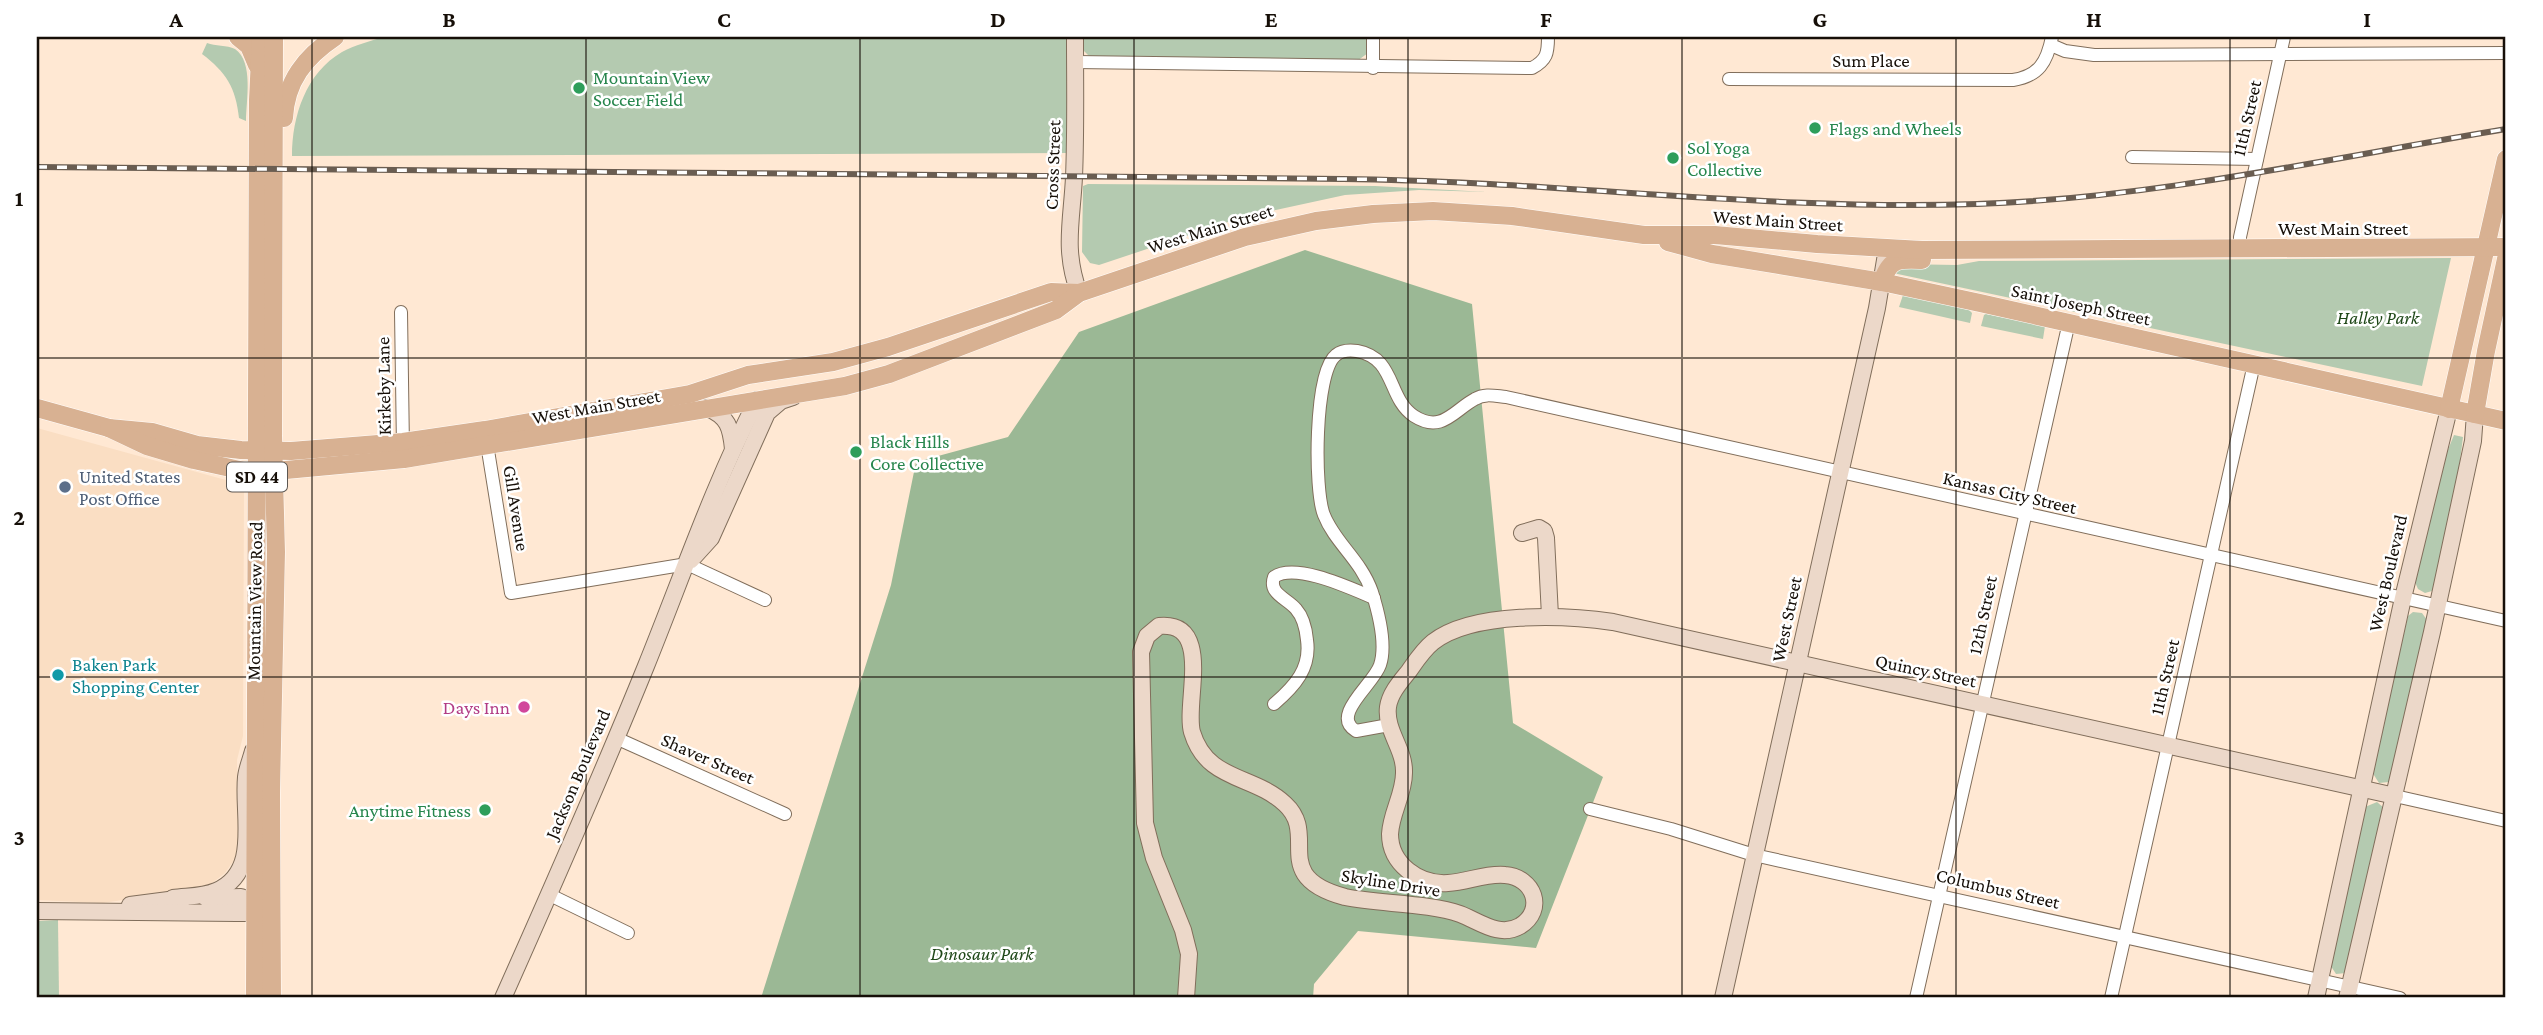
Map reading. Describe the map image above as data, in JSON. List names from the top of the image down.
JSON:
{
  "streets": {
    "main road": [
      "West Main Street",
      "Saint Joseph Street",
      "SD 44",
      "West Boulevard",
      "Mountain View Road"
    ],
    "street": [
      "Sum Place",
      "11th Street",
      "Cross Street",
      "Kirkeby Lane",
      "Kansas City Street",
      "Gill Avenue",
      "12th Street",
      "West Street",
      "Quincy Street",
      "Shaver Street",
      "Jackson Boulevard",
      "Skyline Drive",
      "Columbus Street"
    ]
  },
  "crossings": [
    ["11th Street", "West Main Street"],
    ["11th Street", "Saint Joseph Street"],
    ["11th Street", "Kansas City Street"],
    ["11th Street", "Quincy Street"],
    ["11th Street", "Columbus Street"],
    ["Cross Street", "West Main Street"],
    ["West Main Street", "Saint Joseph Street"],
    ["West Main Street", "Kirkeby Lane"],
    ["West Main Street", "Gill Avenue"],
    ["West Main Street", "West Boulevard"],
    ["West Main Street", "Mountain View Road"],
    ["West Main Street", "West Street"],
    ["West Main Street", "Jackson Boulevard"],
    ["Saint Joseph Street", "West Boulevard"],
    ["Saint Joseph Street", "12th Street"],
    ["Saint Joseph Street", "West Street"],
    ["SD 44", "Mountain View Road"],
    ["Kansas City Street", "West Boulevard"],
    ["Kansas City Street", "12th Street"],
    ["Kansas City Street", "West Street"],
    ["Kansas City Street", "Quincy Street"],
    ["Kansas City Street", "Skyline Drive"],
    ["Gill Avenue", "Jackson Boulevard"],
    ["West Boulevard", "Quincy Street"],
    ["West Boulevard", "Columbus Street"],
    ["12th Street", "Quincy Street"],
    ["12th Street", "Columbus Street"],
    ["West Street", "Quincy Street"],
    ["West Street", "Columbus Street"],
    ["Quincy Street", "Skyline Drive"],
    ["Shaver Street", "Jackson Boulevard"]
  ],
  "parks": ["Halley Park", "Dinosaur Park"],
  "places": [
    "Mountain View Soccer Field",
    "Flags and Wheels",
    "Sol Yoga Collective",
    "Black Hills Core Collective",
    "United States Post Office",
    "Baken Park Shopping Center",
    "Days Inn",
    "Anytime Fitness"
  ],
  "grid": {
    "columns": [
      "A",
      "B",
      "C",
      "D",
      "E",
      "F",
      "G",
      "H",
      "I"
    ],
    "rows": ["1", "2", "3"]
  }
}
